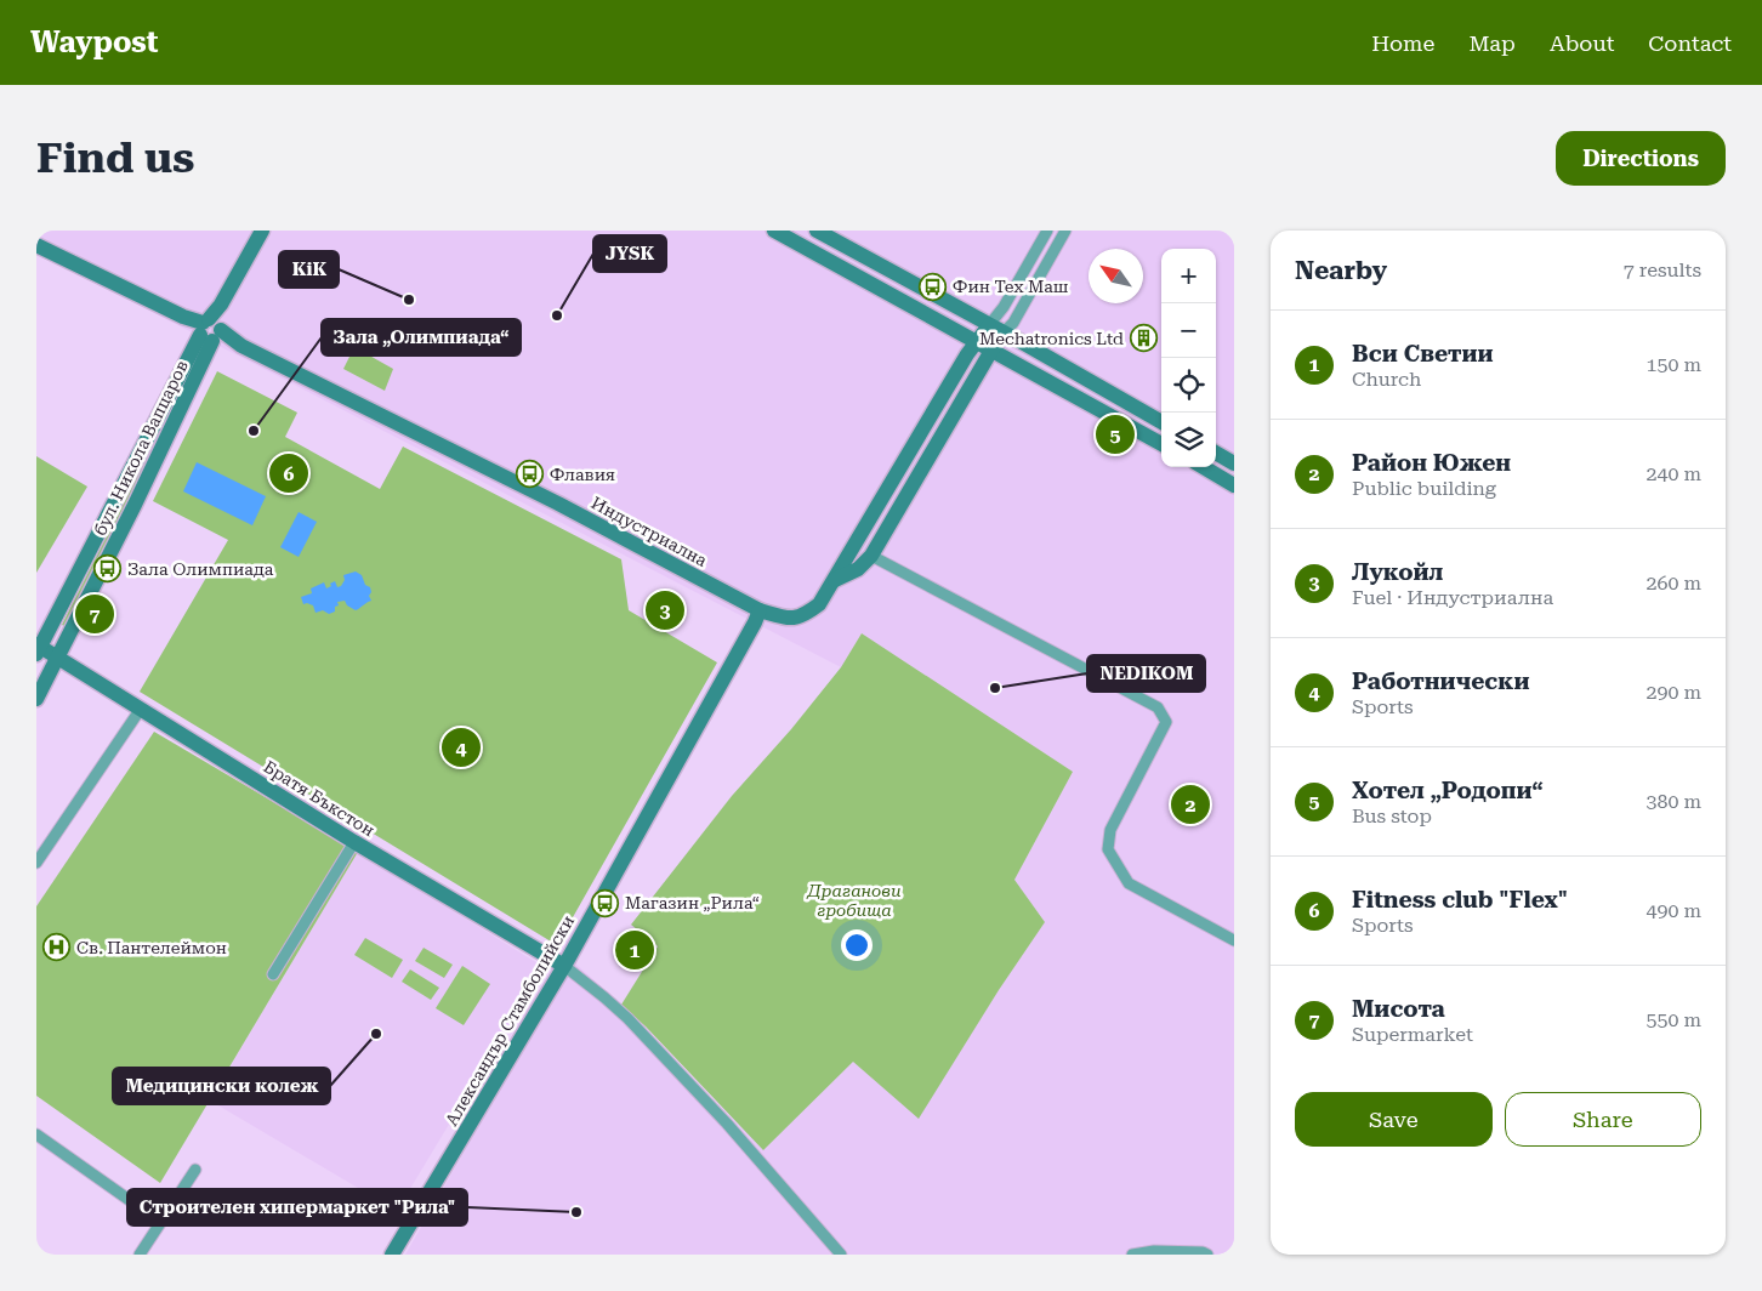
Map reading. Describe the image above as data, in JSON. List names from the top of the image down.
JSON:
{
  "streets": {
    "street": [
      "бул. Никола Вапцаров",
      "Индустриална",
      "Братя Бъкстон",
      "Александър Стамболийски"
    ]
  },
  "crossings": [
    ["бул. Никола Вапцаров", "Индустриална"],
    ["бул. Никола Вапцаров", "Братя Бъкстон"],
    ["Индустриална", "Александър Стамболийски"],
    ["Братя Бъкстон", "Александър Стамболийски"]
  ],
  "parks": ["Драганови гробища"],
  "places": {
    "bus stop": [
      "Фин Тех Маш",
      "Флавия",
      "Зала Олимпиада",
      "Магазин „Рила“"
    ],
    "other": [
      "KiK",
      "JYSK",
      "Зала „Олимпиада“",
      "NEDIKOM",
      "Медицински колеж",
      "Строителен хипермаркет \"Рила\""
    ],
    "building": ["Mechatronics Ltd"],
    "hospital": ["Св. Пантелеймон"]
  },
  "north": "top left",
  "page": {
    "header": "Waypost",
    "nav": [
      "Home",
      "Map",
      "About",
      "Contact"
    ],
    "buttons": [
      "Directions",
      ["Save", "Share"]
    ],
    "title": "Find us",
    "heading": ["Nearby", "7 results"],
    "map_buttons": ["+", "−"],
    "list": [
      {
        "mark": "1",
        "name": "Вси Светии",
        "note": "Church",
        "value": "150 m"
      },
      {
        "mark": "2",
        "name": "Район Южен",
        "note": "Public building",
        "value": "240 m"
      },
      {
        "mark": "3",
        "name": "Лукойл",
        "note": "Fuel · Индустриална",
        "value": "260 m"
      },
      {
        "mark": "4",
        "name": "Работнически",
        "note": "Sports",
        "value": "290 m"
      },
      {
        "mark": "5",
        "name": "Хотел „Родопи“",
        "note": "Bus stop",
        "value": "380 m"
      },
      {
        "mark": "6",
        "name": "Fitness club \"Flex\"",
        "note": "Sports",
        "value": "490 m"
      },
      {
        "mark": "7",
        "name": "Мисота",
        "note": "Supermarket",
        "value": "550 m"
      }
    ],
    "pins": [
      "5",
      "6",
      "3",
      "7",
      "4",
      "2",
      "1"
    ]
  }
}
